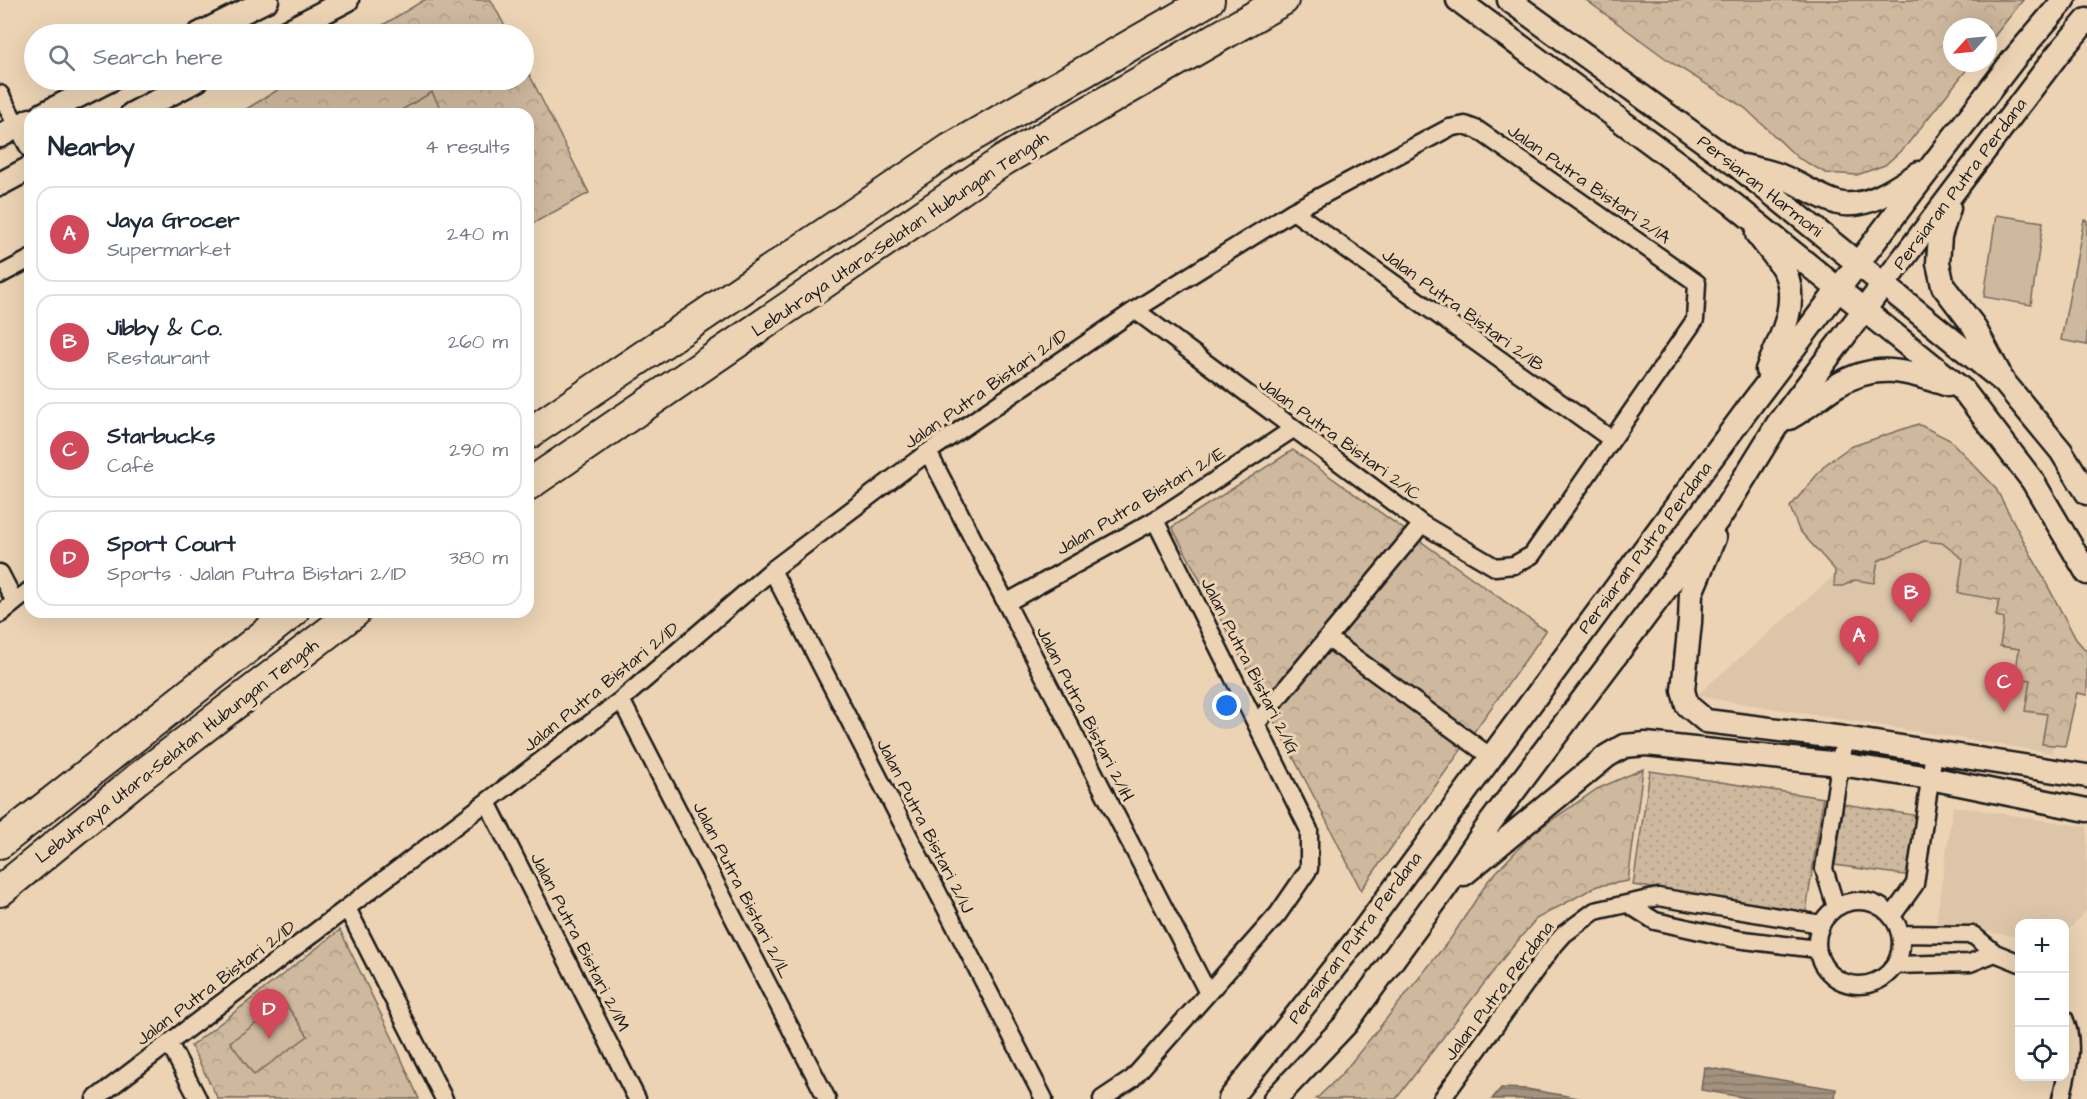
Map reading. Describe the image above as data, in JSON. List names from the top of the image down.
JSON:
{
  "streets": {
    "highway": ["Lebuhraya Utara–Selatan Hubungan Tengah"],
    "main road": ["Persiaran Putra Perdana", "Persiaran Harmoni"],
    "street": [
      "Jalan Putra Bistari 2/1A",
      "Jalan Putra Bistari 2/1B",
      "Jalan Putra Bistari 2/1D",
      "Jalan Putra Bistari 2/1C",
      "Jalan Putra Bistari 2/1E",
      "Jalan Putra Bistari 2/1G",
      "Jalan Putra Bistari 2/1H",
      "Jalan Putra Bistari 2/1J",
      "Jalan Putra Bistari 2/1L",
      "Jalan Putra Bistari 2/1M",
      "Jalan Putra Perdana"
    ]
  },
  "crossings": [
    ["Jalan Putra Bistari 2/1A", "Jalan Putra Bistari 2/1B"],
    ["Jalan Putra Bistari 2/1A", "Jalan Putra Bistari 2/1D"],
    ["Jalan Putra Bistari 2/1A", "Jalan Putra Bistari 2/1C"],
    ["Persiaran Putra Perdana", "Persiaran Harmoni"],
    ["Jalan Putra Bistari 2/1B", "Jalan Putra Bistari 2/1D"],
    ["Jalan Putra Bistari 2/1B", "Jalan Putra Bistari 2/1C"],
    ["Jalan Putra Bistari 2/1D", "Jalan Putra Bistari 2/1C"],
    ["Jalan Putra Bistari 2/1D", "Jalan Putra Bistari 2/1H"],
    ["Jalan Putra Bistari 2/1D", "Jalan Putra Bistari 2/1J"],
    ["Jalan Putra Bistari 2/1D", "Jalan Putra Bistari 2/1L"],
    ["Jalan Putra Bistari 2/1D", "Jalan Putra Bistari 2/1M"],
    ["Jalan Putra Bistari 2/1C", "Jalan Putra Bistari 2/1E"],
    ["Jalan Putra Bistari 2/1E", "Jalan Putra Bistari 2/1G"],
    ["Jalan Putra Bistari 2/1E", "Jalan Putra Bistari 2/1H"],
    ["Jalan Putra Bistari 2/1G", "Jalan Putra Bistari 2/1H"]
  ],
  "north": "bottom left",
  "page": {
    "search": "Search here",
    "heading": ["Nearby", "4 results"],
    "list": [
      {
        "mark": "A",
        "name": "Jaya Grocer",
        "note": "Supermarket",
        "value": "240 m"
      },
      {
        "mark": "B",
        "name": "Jibby & Co.",
        "note": "Restaurant",
        "value": "260 m"
      },
      {
        "mark": "C",
        "name": "Starbucks",
        "note": "Café",
        "value": "290 m"
      },
      {
        "mark": "D",
        "name": "Sport Court",
        "note": "Sports · Jalan Putra Bistari 2/1D",
        "value": "380 m"
      }
    ],
    "pins": [
      "B",
      "A",
      "C",
      "D"
    ],
    "map_buttons": ["+", "−"]
  }
}
